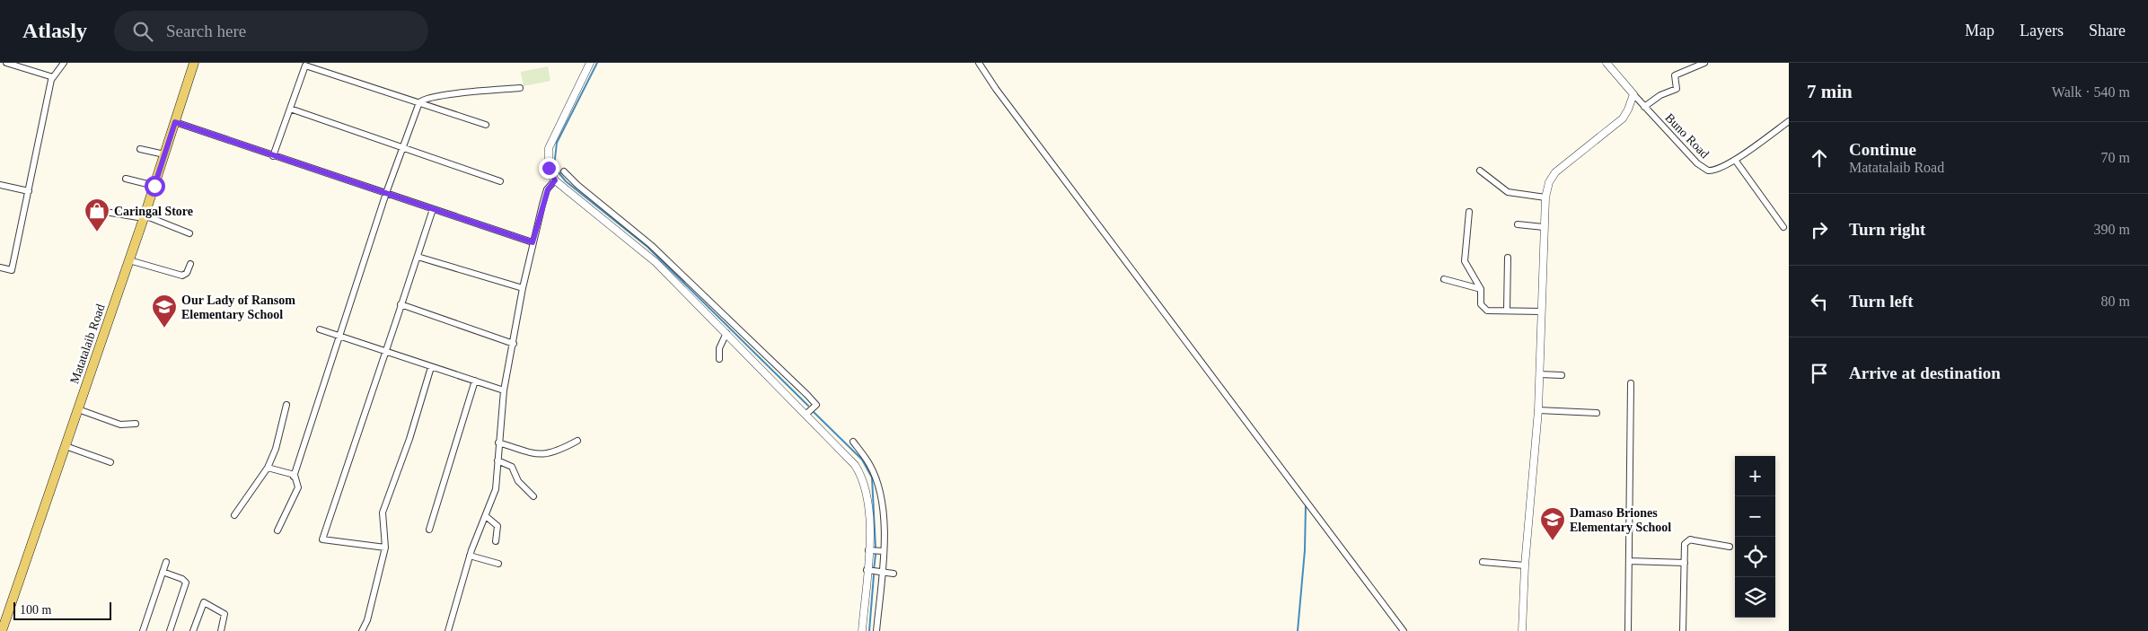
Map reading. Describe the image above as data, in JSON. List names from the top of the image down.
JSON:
{
  "streets": {
    "main road": ["Matatalaib Road"],
    "street": ["Buno Road"]
  },
  "places": {
    "shop": ["Caringal Store"],
    "school or university": ["Our Lady of Ransom Elementary School", "Damaso Briones Elementary School"]
  },
  "scale_bar": "100 m",
  "page": {
    "header": "Atlasly",
    "search": "Search here",
    "nav": ["Map", "Layers", "Share"],
    "heading": ["7 min", "Walk · 540 m"],
    "list": [
      ["Continue", "Matatalaib Road", "70 m"],
      ["Turn right", "390 m"],
      ["Turn left", "80 m"],
      "Arrive at destination"
    ],
    "map_buttons": ["+", "−"],
    "scale": "100 m"
  }
}
